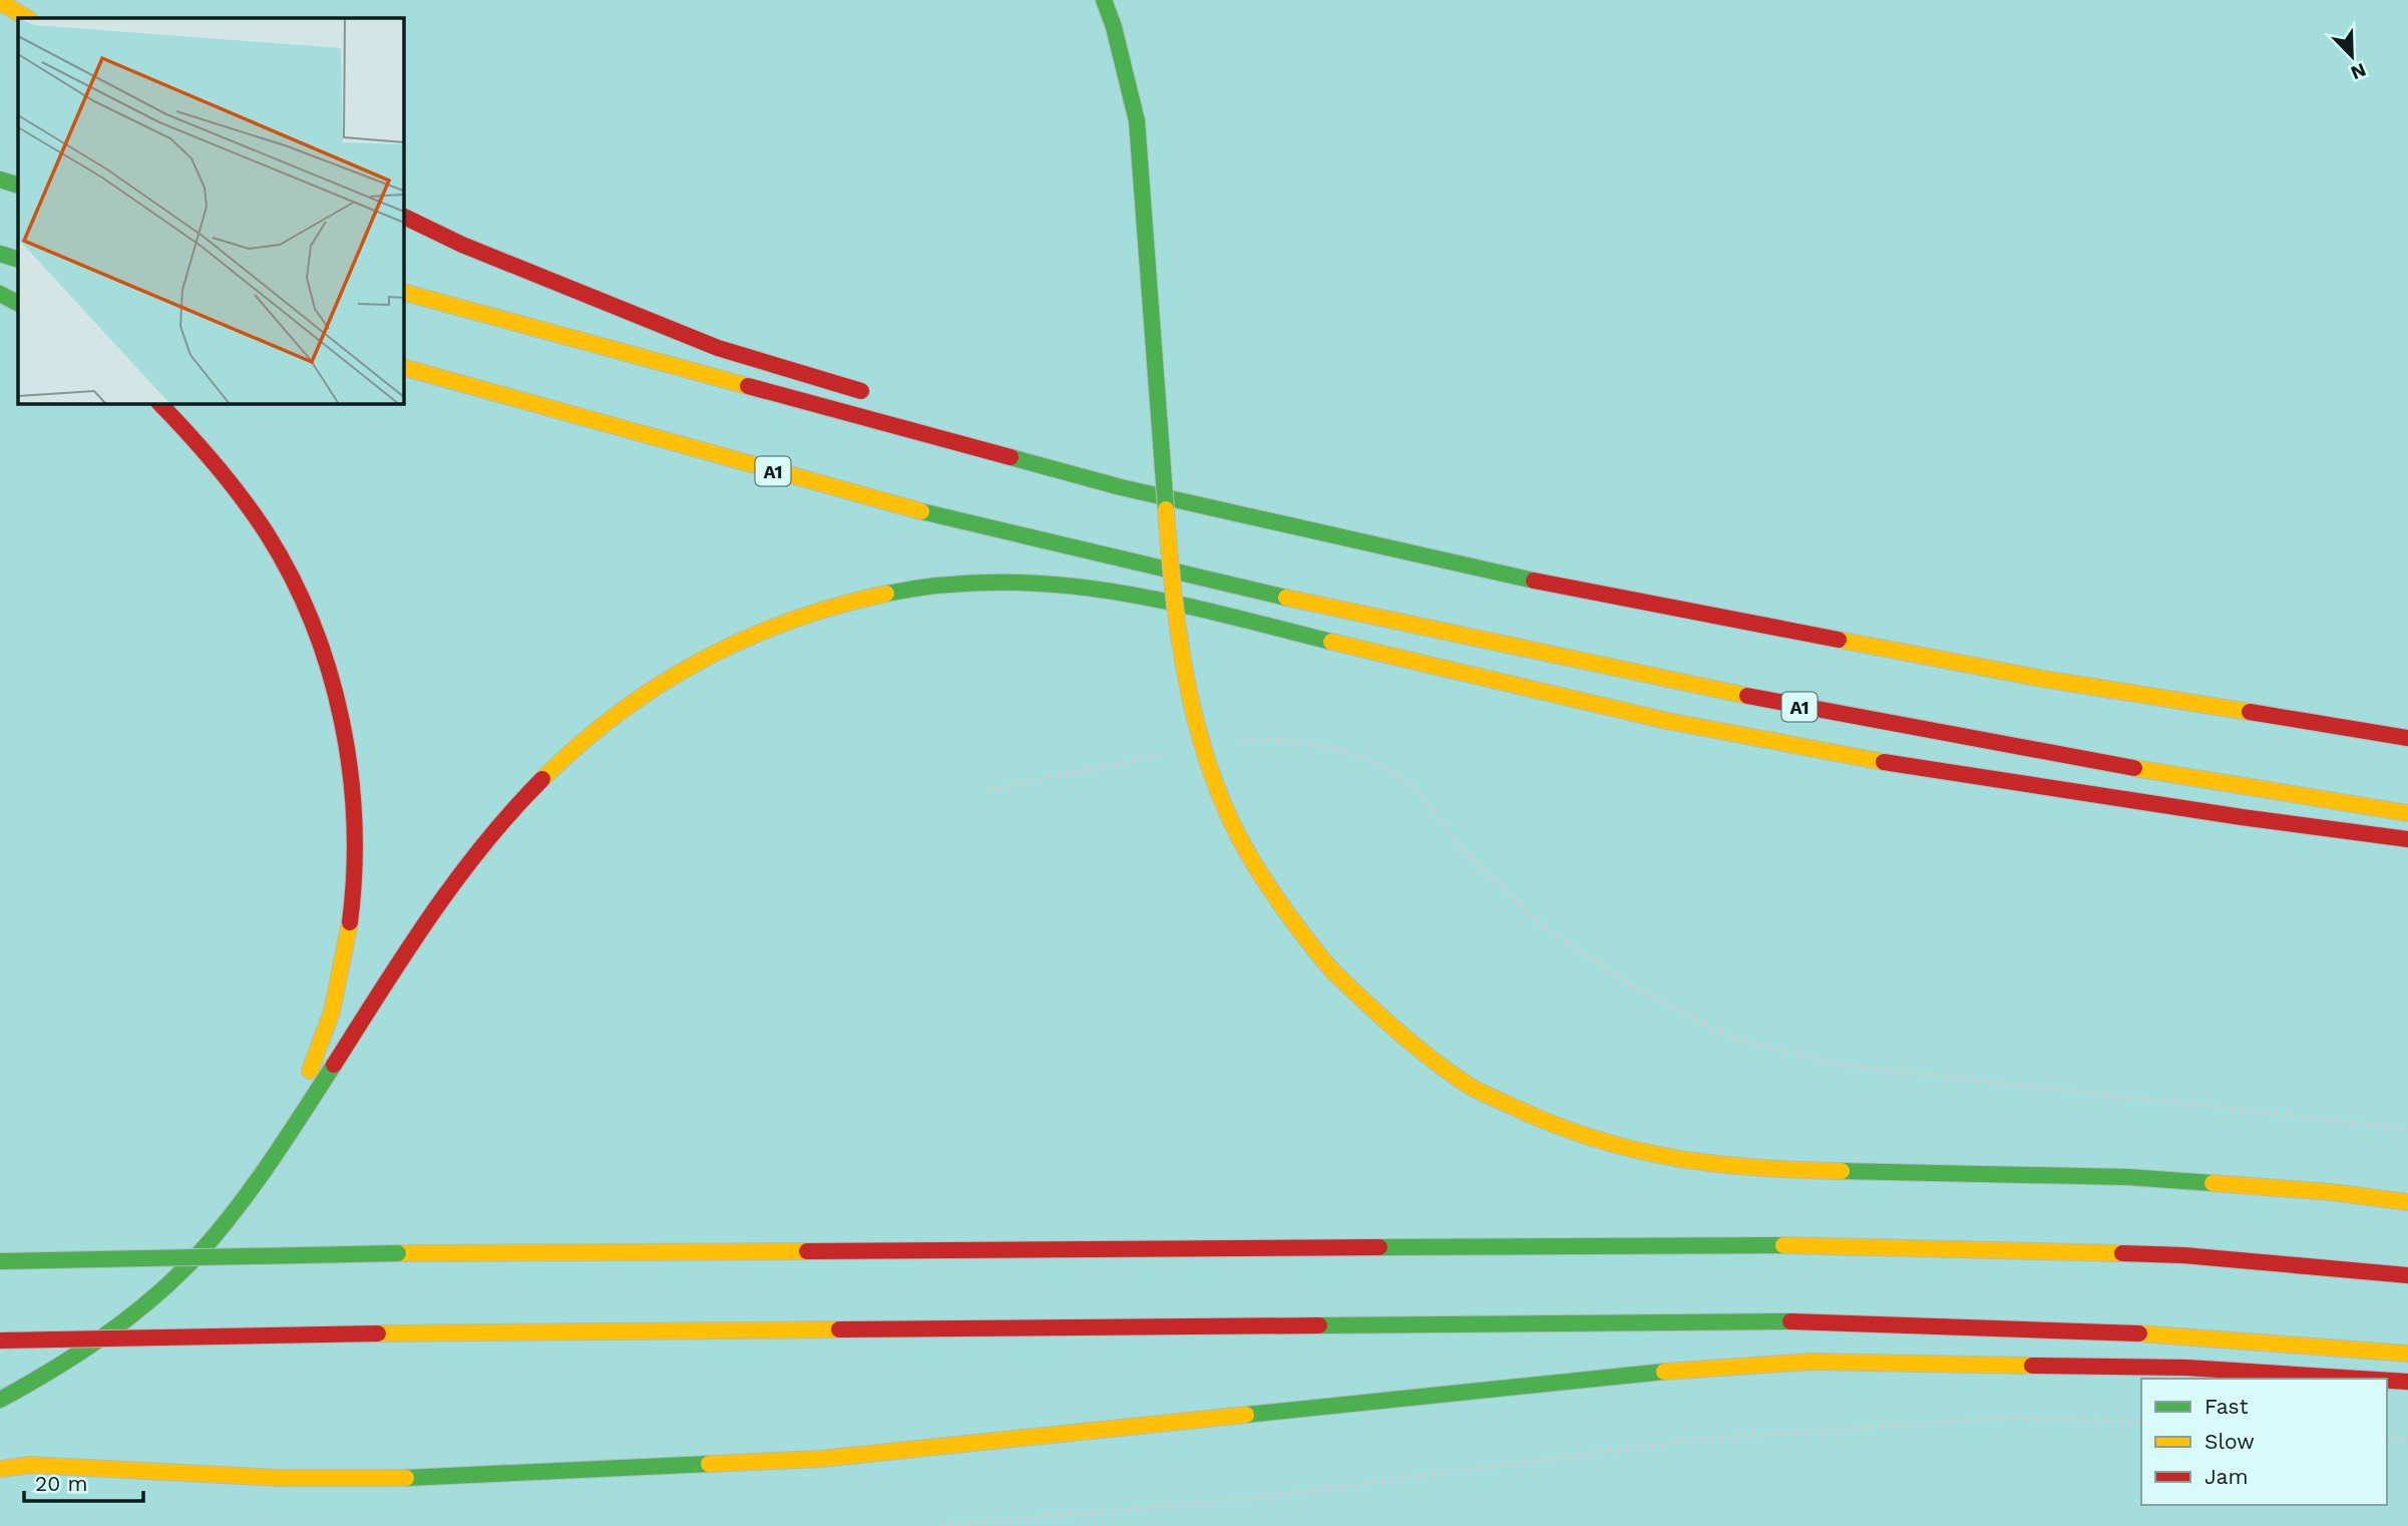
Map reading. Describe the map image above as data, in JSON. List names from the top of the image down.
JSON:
{
  "streets": {
    "highway": ["A1"]
  },
  "legend": ["Fast", "Slow", "Jam"],
  "scale_bar": "20 m",
  "north": "bottom right"
}
